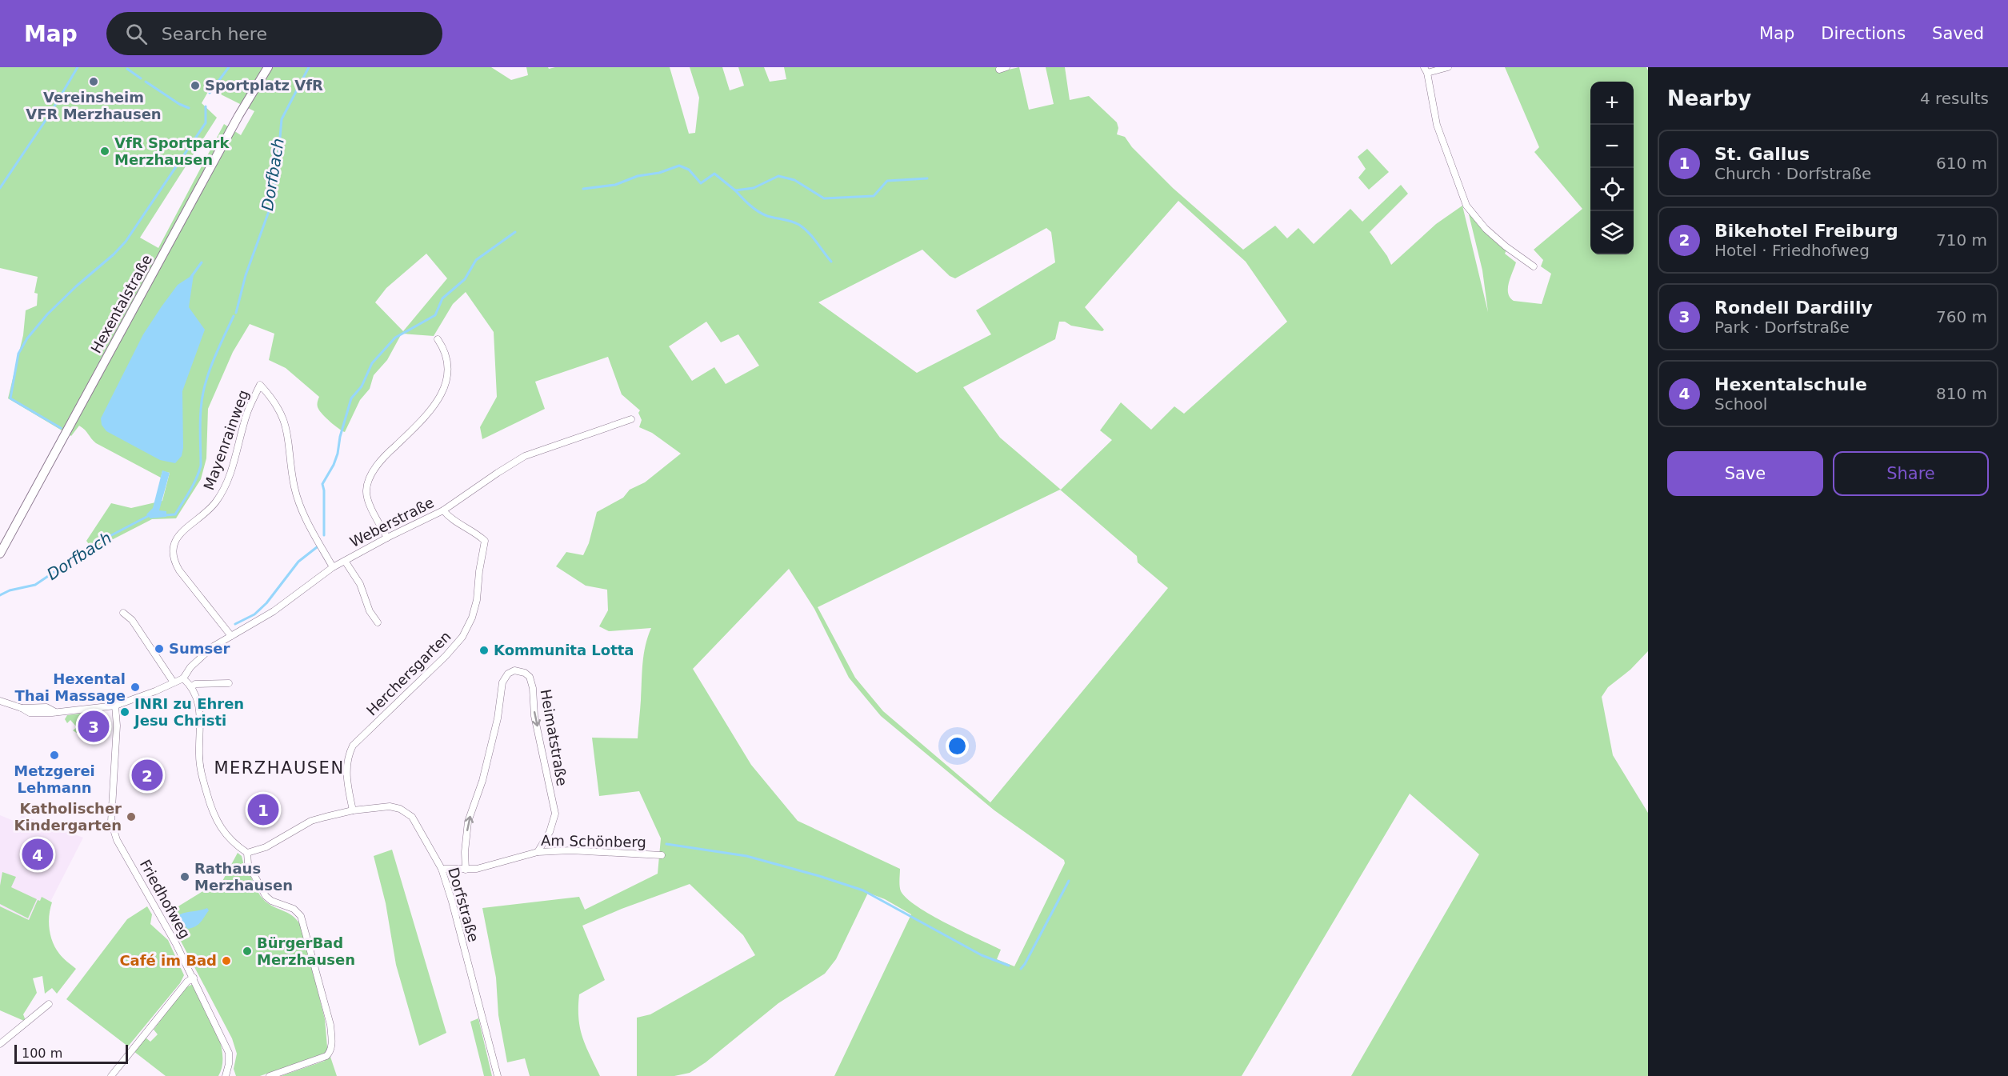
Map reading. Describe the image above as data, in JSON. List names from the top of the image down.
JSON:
{
  "streets": {
    "main road": ["Hexentalstraße"],
    "street": [
      "Mayenrainweg",
      "Weberstraße",
      "Herchersgarten",
      "Heimatstraße",
      "Am Schönberg",
      "Friedhofweg",
      "Dorfstraße"
    ]
  },
  "crossings": [
    ["Mayenrainweg", "Weberstraße"],
    ["Weberstraße", "Herchersgarten"],
    ["Herchersgarten", "Dorfstraße"],
    ["Heimatstraße", "Am Schönberg"],
    ["Am Schönberg", "Dorfstraße"]
  ],
  "districts": ["MERZHAUSEN"],
  "water": ["Dorfbach"],
  "places": [
    "Vereinsheim VFR Merzhausen",
    "Sportplatz VfR",
    "VfR Sportpark Merzhausen",
    "Sumser",
    "Kommunita Lotta",
    "Hexental Thai Massage",
    "INRI zu Ehren Jesu Christi",
    "Metzgerei Lehmann",
    "Katholischer Kindergarten",
    "Rathaus Merzhausen",
    "BürgerBad Merzhausen",
    "Café im Bad"
  ],
  "scale_bar": "100 m",
  "page": {
    "header": "Map",
    "search": "Search here",
    "nav": ["Map", "Directions", "Saved"],
    "heading": ["Nearby", "4 results"],
    "map_buttons": ["+", "−"],
    "list": [
      {
        "mark": "1",
        "name": "St. Gallus",
        "note": "Church · Dorfstraße",
        "value": "610 m"
      },
      {
        "mark": "2",
        "name": "Bikehotel Freiburg",
        "note": "Hotel · Friedhofweg",
        "value": "710 m"
      },
      {
        "mark": "3",
        "name": "Rondell Dardilly",
        "note": "Park · Dorfstraße",
        "value": "760 m"
      },
      {
        "mark": "4",
        "name": "Hexentalschule",
        "note": "School",
        "value": "810 m"
      }
    ],
    "buttons": ["Save", "Share"],
    "pins": [
      "3",
      "2",
      "1",
      "4"
    ],
    "scale": "100 m"
  }
}
